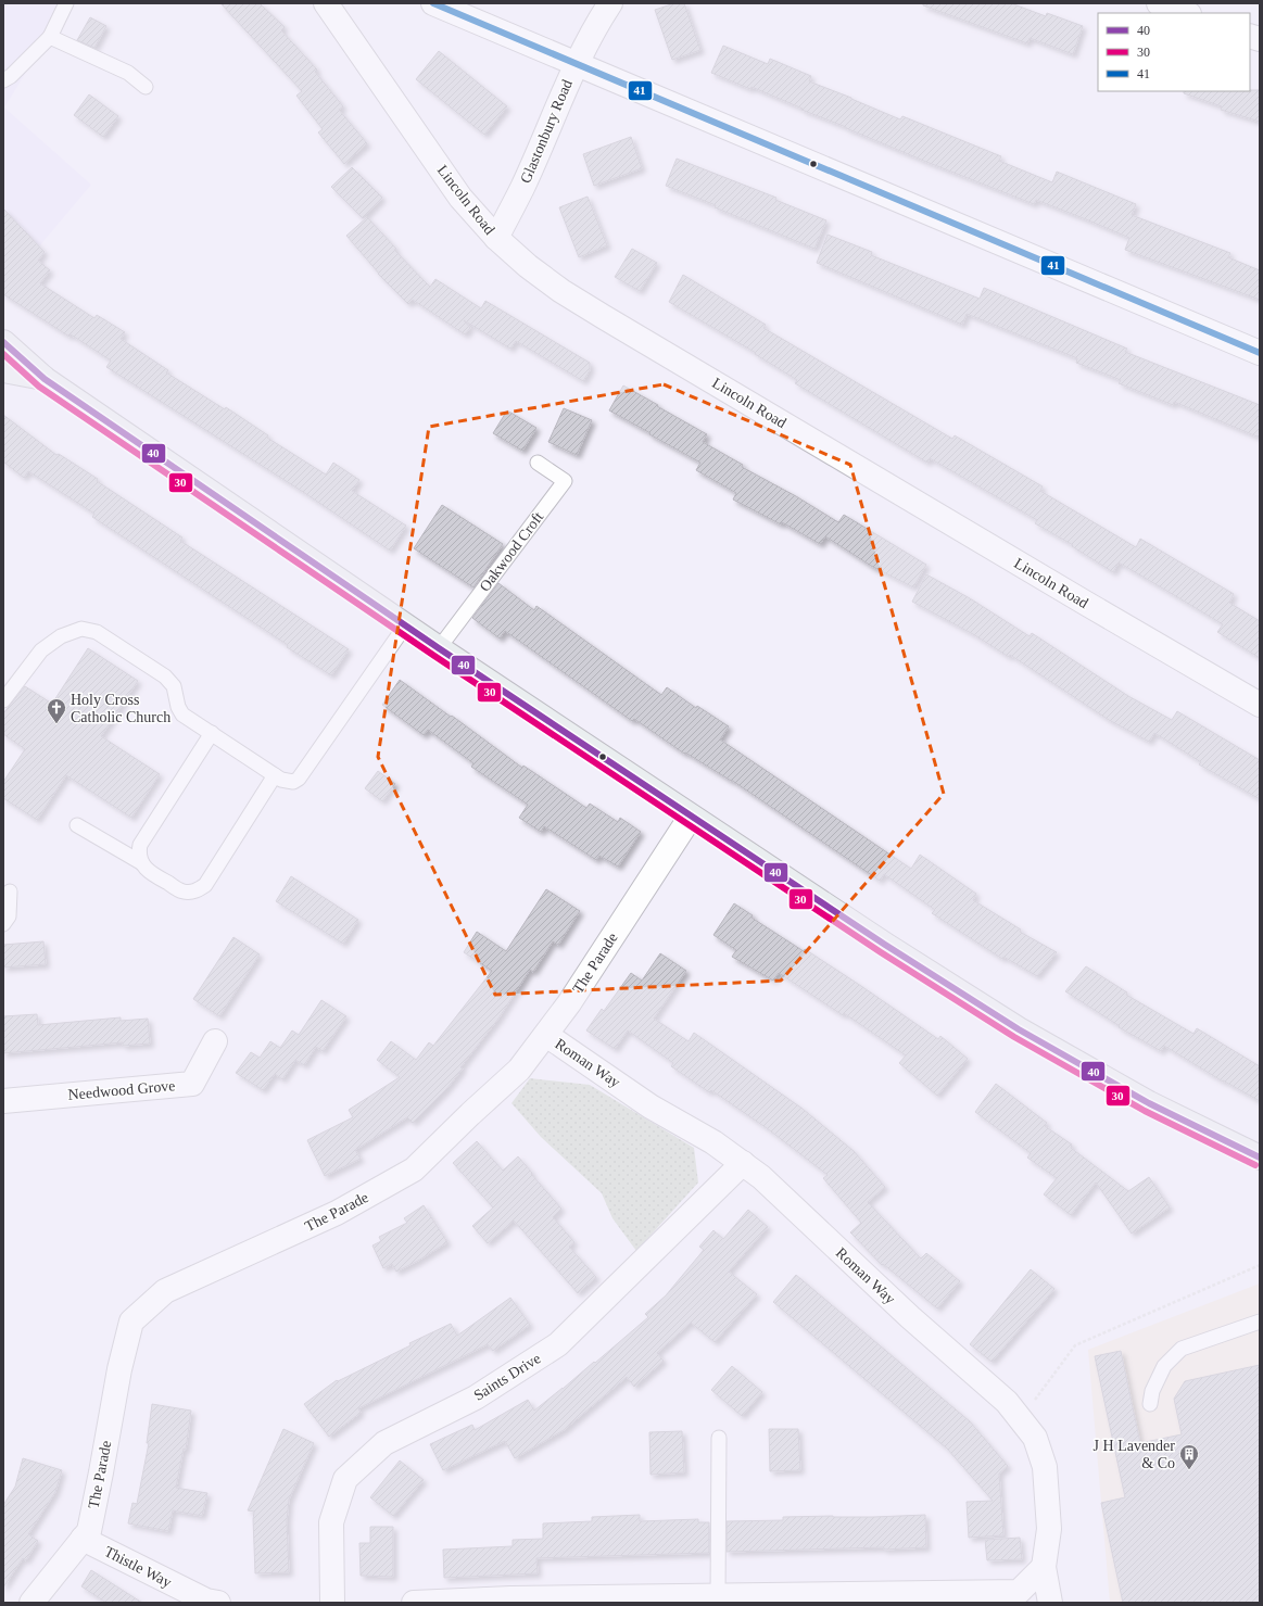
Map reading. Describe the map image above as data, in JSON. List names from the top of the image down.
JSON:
{
  "streets": {
    "street": [
      "Glastonbury Road",
      "Lincoln Road",
      "The Parade",
      "Roman Way",
      "Needwood Grove",
      "Saints Drive",
      "Thistle Way"
    ],
    "lane": ["Oakwood Croft"]
  },
  "crossings": [
    ["Glastonbury Road", "Lincoln Road"],
    ["The Parade", "Roman Way"],
    ["The Parade", "Thistle Way"],
    ["Roman Way", "Saints Drive"]
  ],
  "places": {
    "church": ["Holy Cross Catholic Church"],
    "building": ["J H Lavender & Co"]
  },
  "lines": ["transit line 41", "transit line 40", "transit line 30"],
  "legend": ["40", "30", "41"]
}
